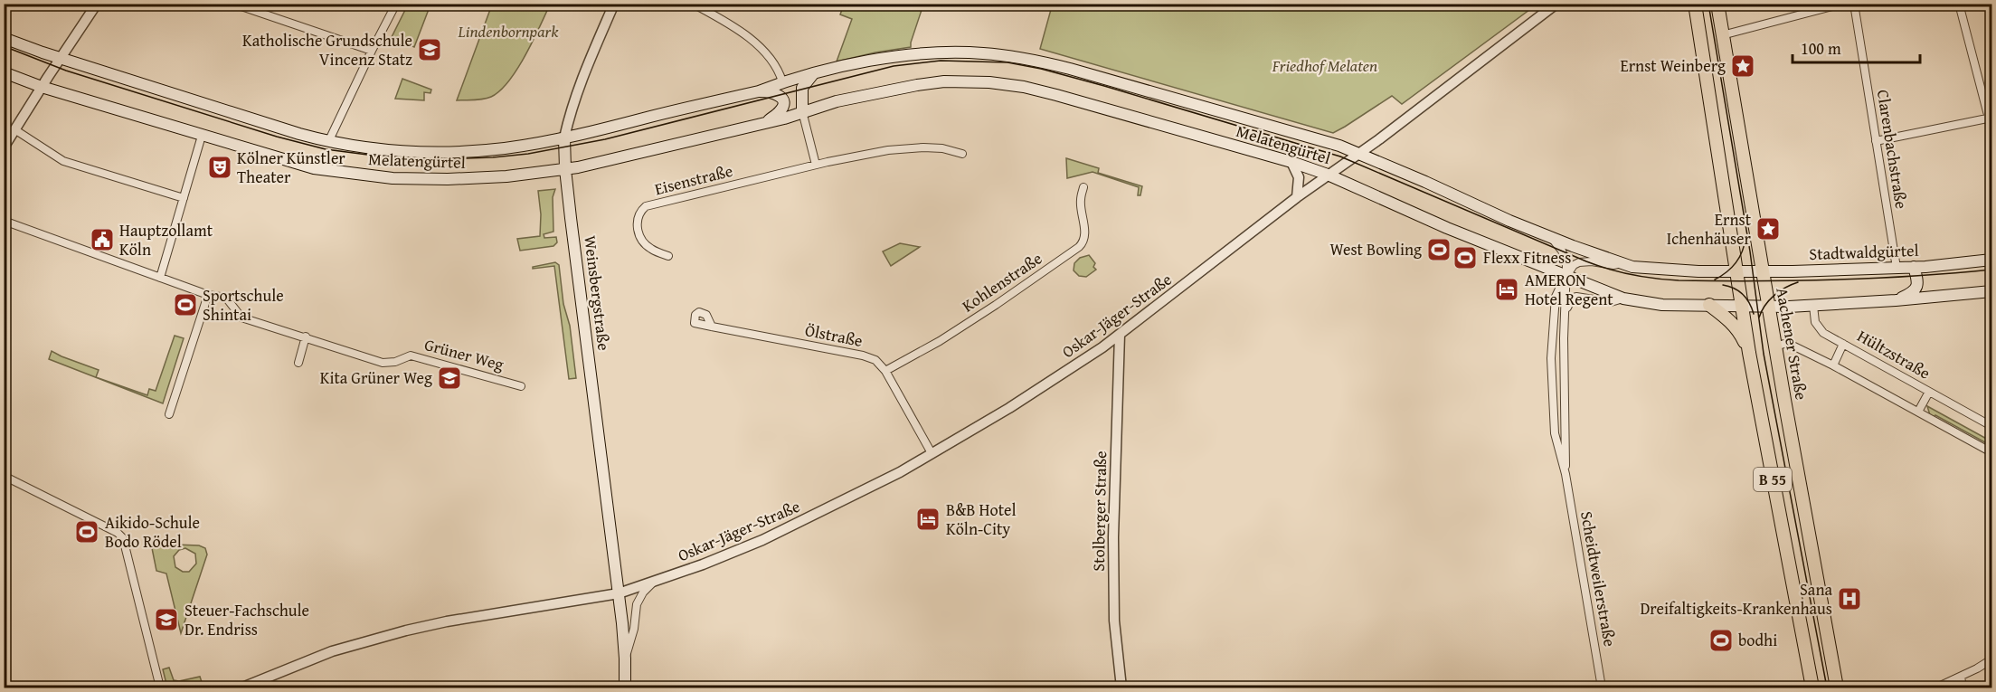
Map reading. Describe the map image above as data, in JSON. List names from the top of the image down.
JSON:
{
  "streets": {
    "main road": [
      "Melatengürtel",
      "Stadtwaldgürtel",
      "Weinsbergstraße",
      "Aachener Straße",
      "B 55"
    ],
    "street": [
      "Clarenbachstraße",
      "Eisenstraße",
      "Kohlenstraße",
      "Oskar-Jäger-Straße",
      "Ölstraße",
      "Grüner Weg",
      "Hültzstraße",
      "Stolberger Straße",
      "Scheidtweilerstraße"
    ]
  },
  "crossings": [
    ["Melatengürtel", "Stadtwaldgürtel"],
    ["Melatengürtel", "Weinsbergstraße"],
    ["Melatengürtel", "Oskar-Jäger-Straße"],
    ["Melatengürtel", "B 55"],
    ["Melatengürtel", "Scheidtweilerstraße"],
    ["Clarenbachstraße", "Stadtwaldgürtel"],
    ["Stadtwaldgürtel", "Aachener Straße"],
    ["Stadtwaldgürtel", "B 55"],
    ["Kohlenstraße", "Ölstraße"],
    ["Weinsbergstraße", "Oskar-Jäger-Straße"],
    ["Oskar-Jäger-Straße", "Ölstraße"],
    ["Oskar-Jäger-Straße", "Stolberger Straße"]
  ],
  "parks": ["Lindenbornpark", "Friedhof Melaten"],
  "places": {
    "school or university": ["Katholische Grundschule Vincenz Statz", "Kita Grüner Weg", "Steuer-Fachschule Dr. Endriss"],
    "place": ["Ernst Weinberg", "Ernst Ichenhäuser"],
    "theatre": ["Kölner Künstler Theater"],
    "public building": ["Hauptzollamt Köln"],
    "sports": [
      "West Bowling",
      "Flexx Fitness",
      "Sportschule Shintai",
      "Aikido-Schule Bodo Rödel",
      "bodhi"
    ],
    "hotel": ["AMERON Hotel Regent", "B&B Hotel Köln-City"],
    "hospital": ["Sana Dreifaltigkeits-Krankenhaus"]
  },
  "scale_bar": "100 m"
}
